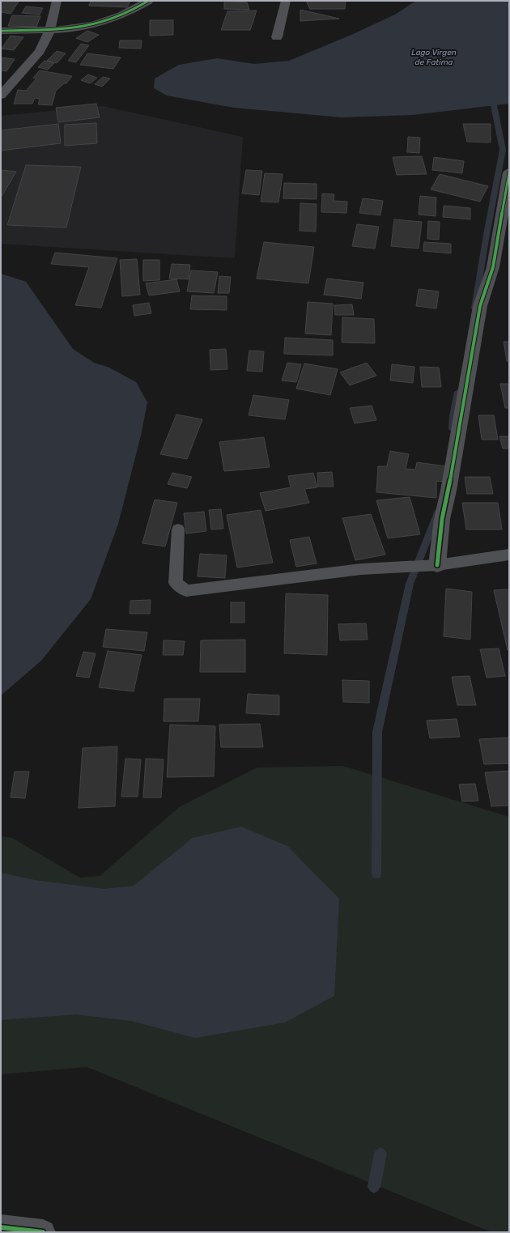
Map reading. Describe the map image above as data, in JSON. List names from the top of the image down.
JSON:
{
  "water": ["Lago Virgen de Fatima"]
}
